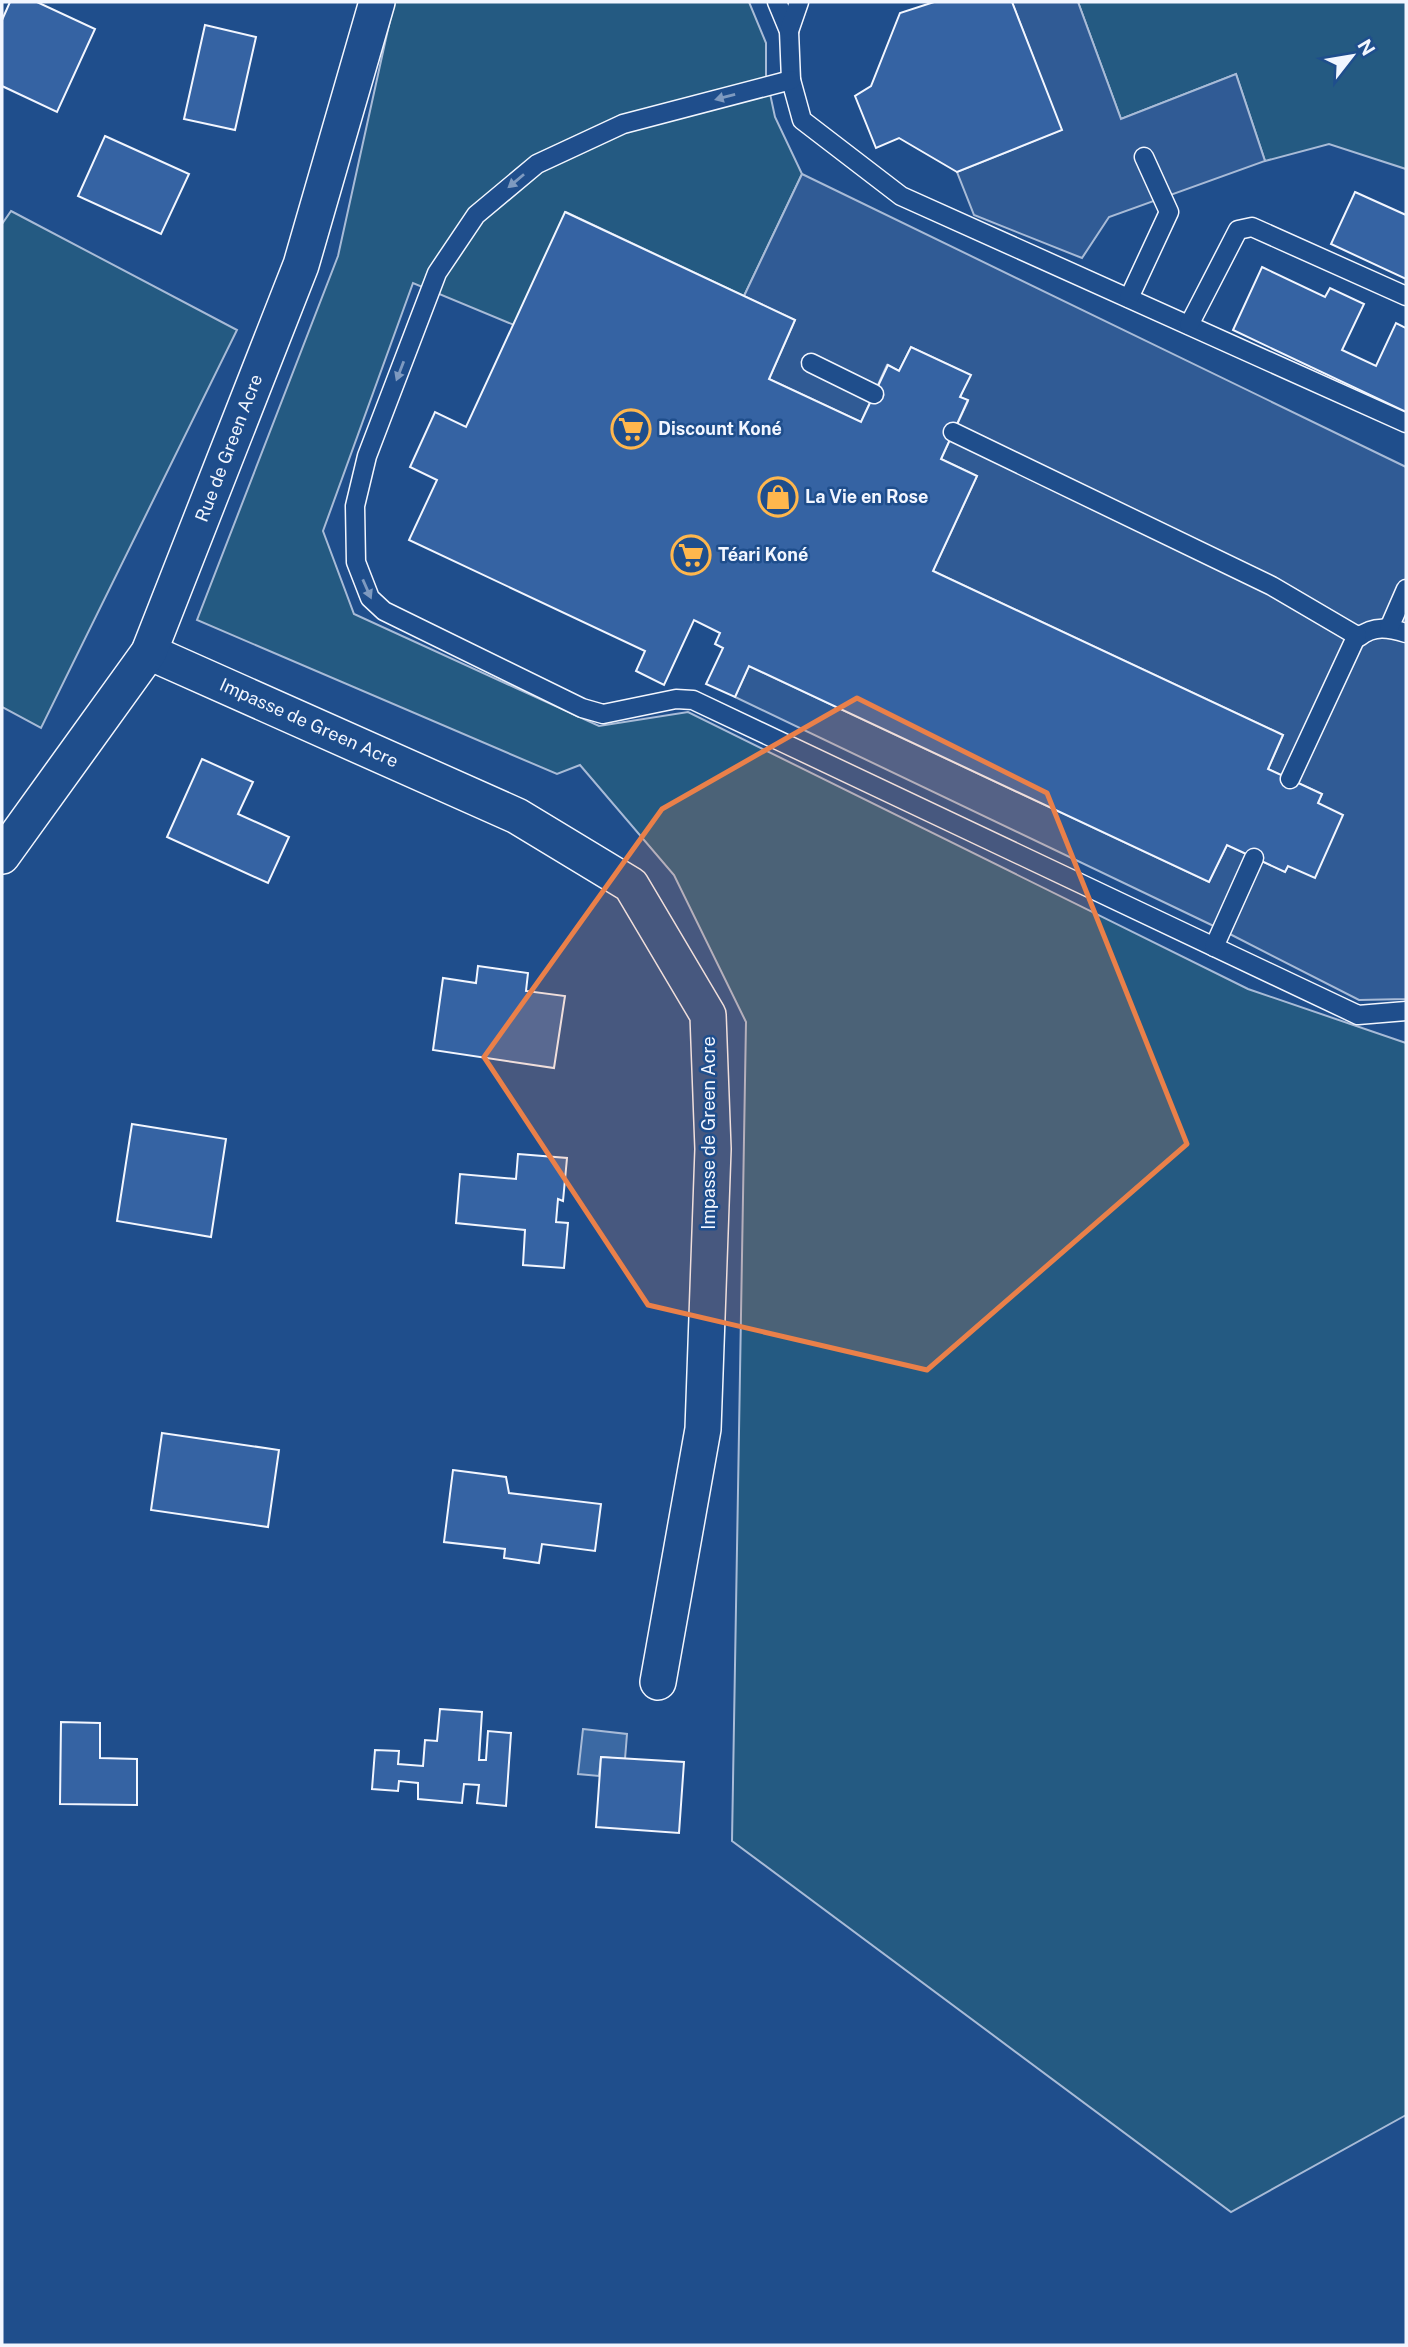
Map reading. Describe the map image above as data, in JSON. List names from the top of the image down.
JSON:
{
  "streets": {
    "street": ["Rue de Green Acre", "Impasse de Green Acre"]
  },
  "crossings": [
    ["Rue de Green Acre", "Impasse de Green Acre"]
  ],
  "places": {
    "supermarket": ["Discount Koné", "Téari Koné"],
    "shop": ["La Vie en Rose"]
  },
  "north": "top right"
}
